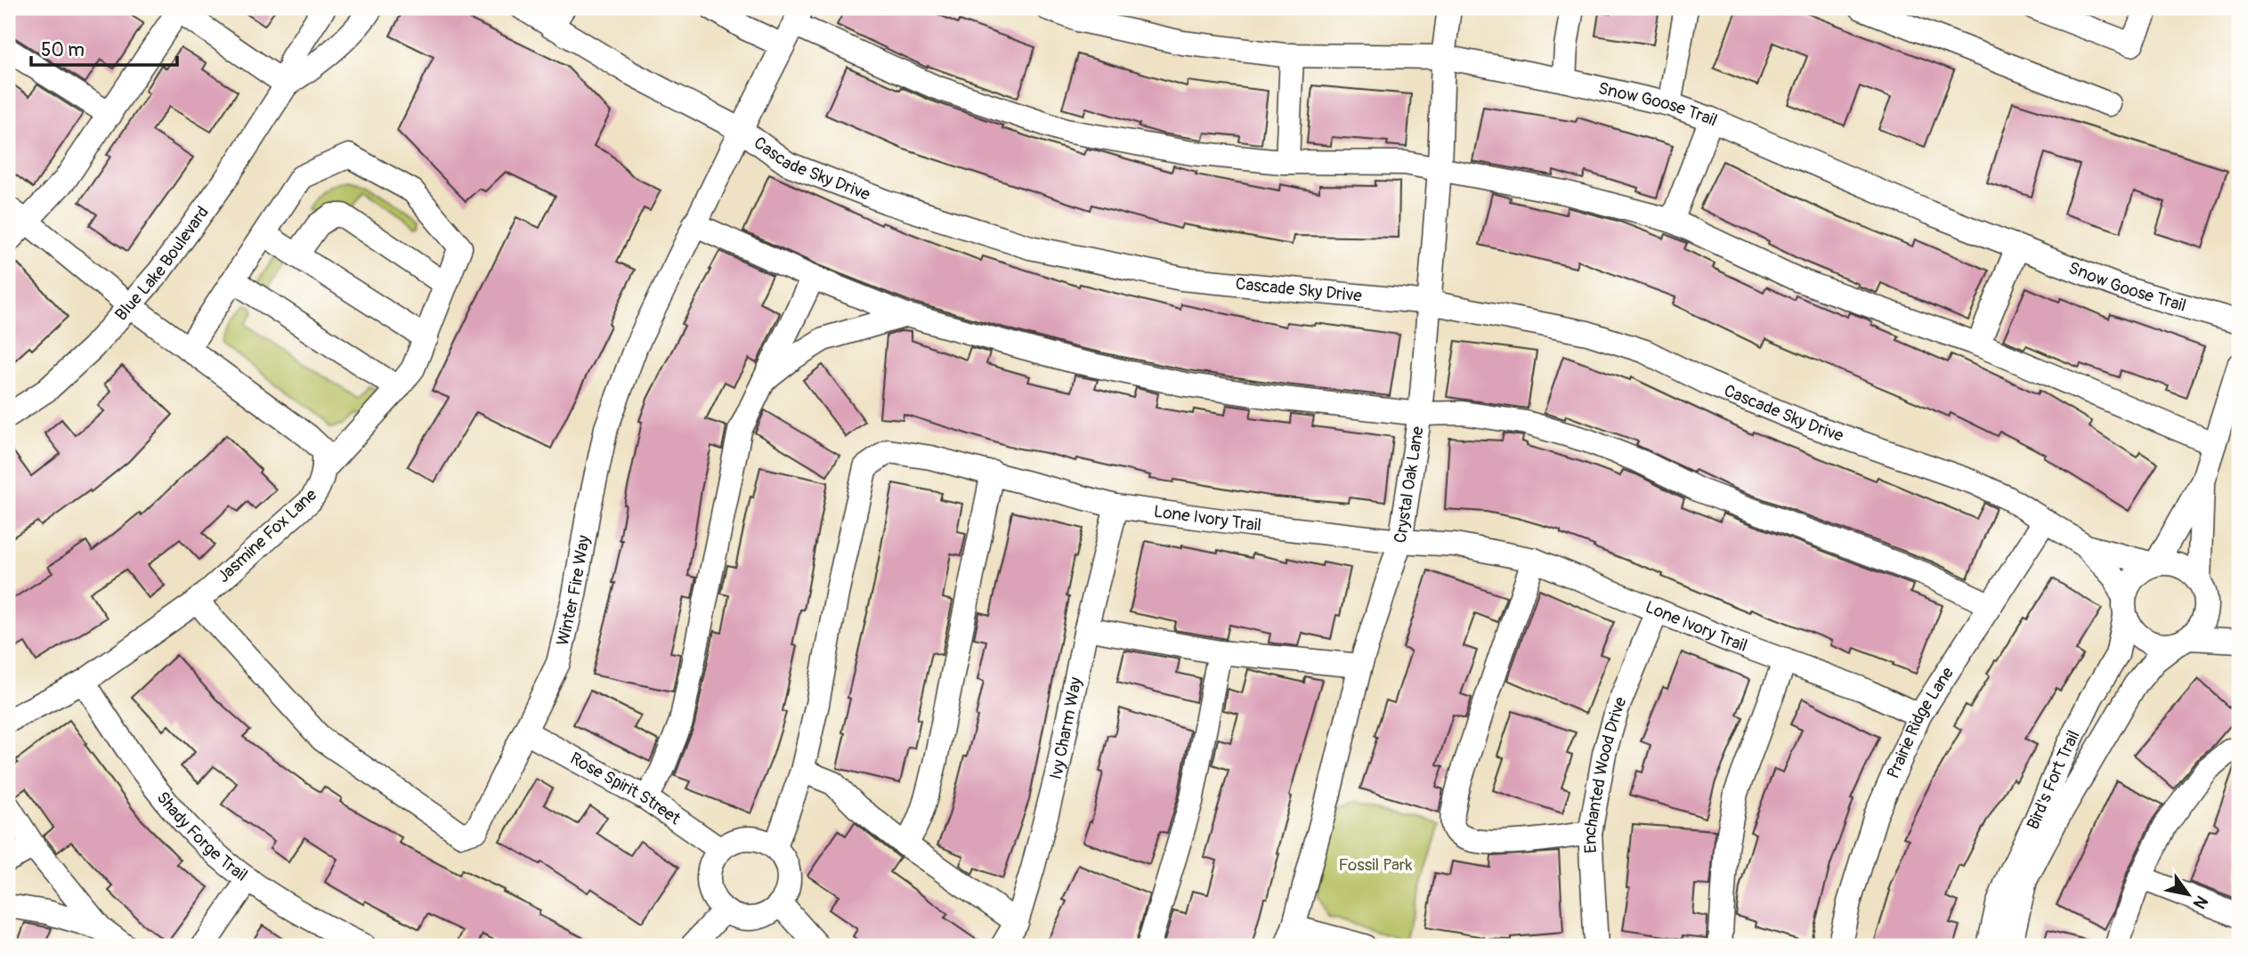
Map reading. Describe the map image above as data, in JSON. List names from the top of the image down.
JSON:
{
  "streets": {
    "street": [
      "Snow Goose Trail",
      "Cascade Sky Drive",
      "Blue Lake Boulevard",
      "Crystal Oak Lane",
      "Lone Ivory Trail",
      "Jasmine Fox Lane",
      "Winter Fire Way",
      "Prairie Ridge Lane",
      "Ivy Charm Way",
      "Enchanted Wood Drive",
      "Bird's Fort Trail",
      "Rose Spirit Street",
      "Shady Forge Trail"
    ]
  },
  "crossings": [
    ["Snow Goose Trail", "Crystal Oak Lane"],
    ["Cascade Sky Drive", "Crystal Oak Lane"],
    ["Cascade Sky Drive", "Winter Fire Way"],
    ["Cascade Sky Drive", "Prairie Ridge Lane"],
    ["Cascade Sky Drive", "Bird's Fort Trail"],
    ["Blue Lake Boulevard", "Jasmine Fox Lane"],
    ["Crystal Oak Lane", "Lone Ivory Trail"],
    ["Lone Ivory Trail", "Prairie Ridge Lane"],
    ["Lone Ivory Trail", "Ivy Charm Way"],
    ["Lone Ivory Trail", "Enchanted Wood Drive"],
    ["Lone Ivory Trail", "Rose Spirit Street"],
    ["Jasmine Fox Lane", "Winter Fire Way"],
    ["Jasmine Fox Lane", "Shady Forge Trail"],
    ["Winter Fire Way", "Rose Spirit Street"]
  ],
  "parks": ["Fossil Park"],
  "scale_bar": "50 m",
  "north": "bottom right"
}
